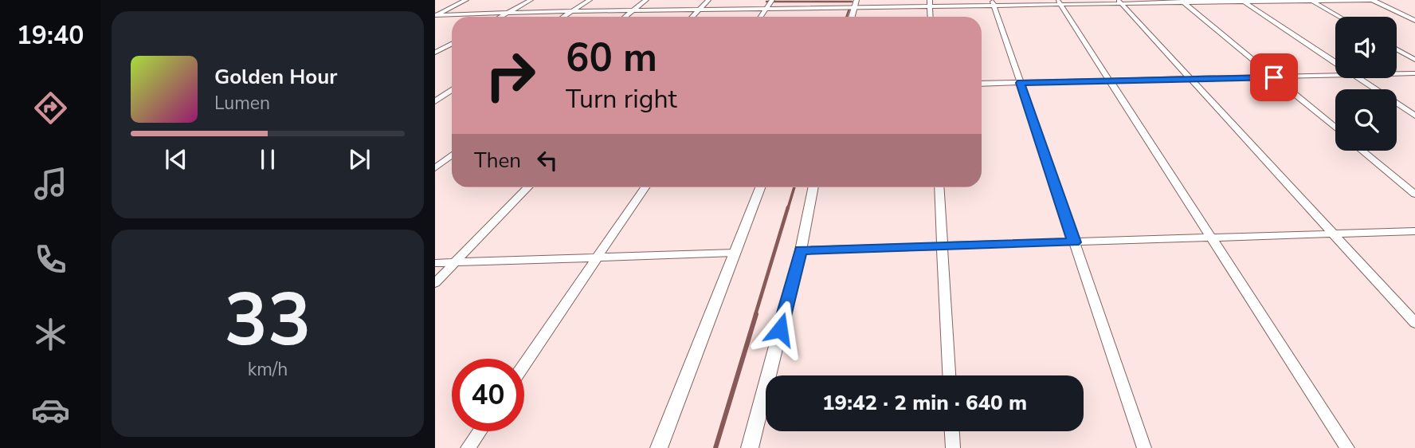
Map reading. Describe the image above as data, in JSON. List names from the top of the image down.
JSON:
{
  "page": {
    "tabs": "19:40",
    "turn": ["60 m", "Turn right"],
    "song": ["Golden Hour", "Lumen"],
    "then": "Then",
    "tile": ["33", "km/h"],
    "limit": "40",
    "trip": "19:42 · 2 min · 640 m"
  }
}
